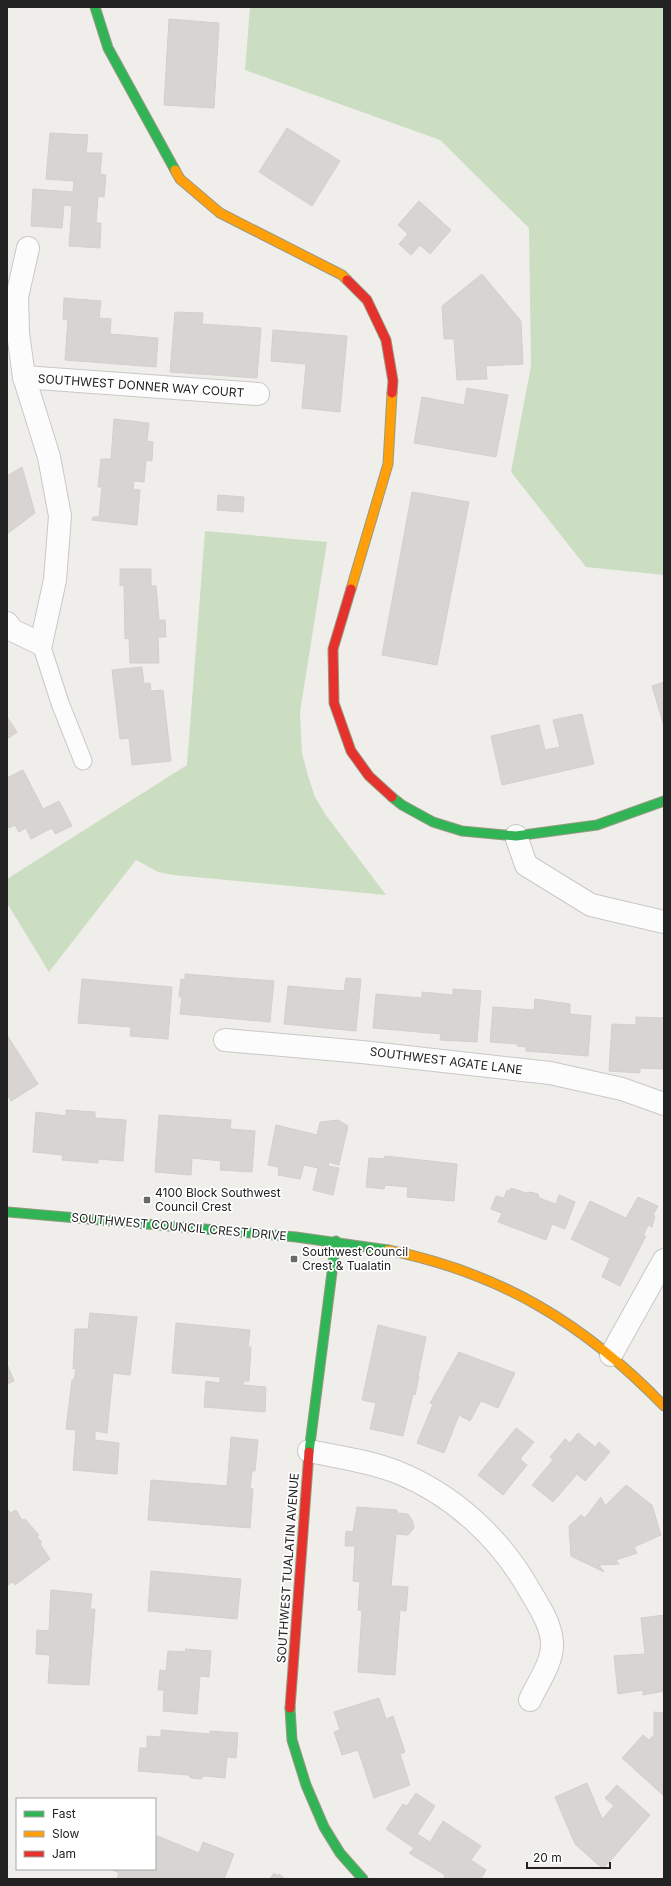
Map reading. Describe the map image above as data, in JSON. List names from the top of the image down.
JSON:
{
  "streets": {
    "street": [
      "SOUTHWEST DONNER WAY COURT",
      "SOUTHWEST AGATE LANE",
      "SOUTHWEST COUNCIL CREST DRIVE",
      "SOUTHWEST TUALATIN AVENUE"
    ]
  },
  "crossings": [
    ["SOUTHWEST COUNCIL CREST DRIVE", "SOUTHWEST TUALATIN AVENUE"]
  ],
  "places": {
    "transit": ["4100 Block Southwest Council Crest", "Southwest Council Crest & Tualatin"]
  },
  "legend": ["Fast", "Slow", "Jam"],
  "scale_bar": "20 m"
}
